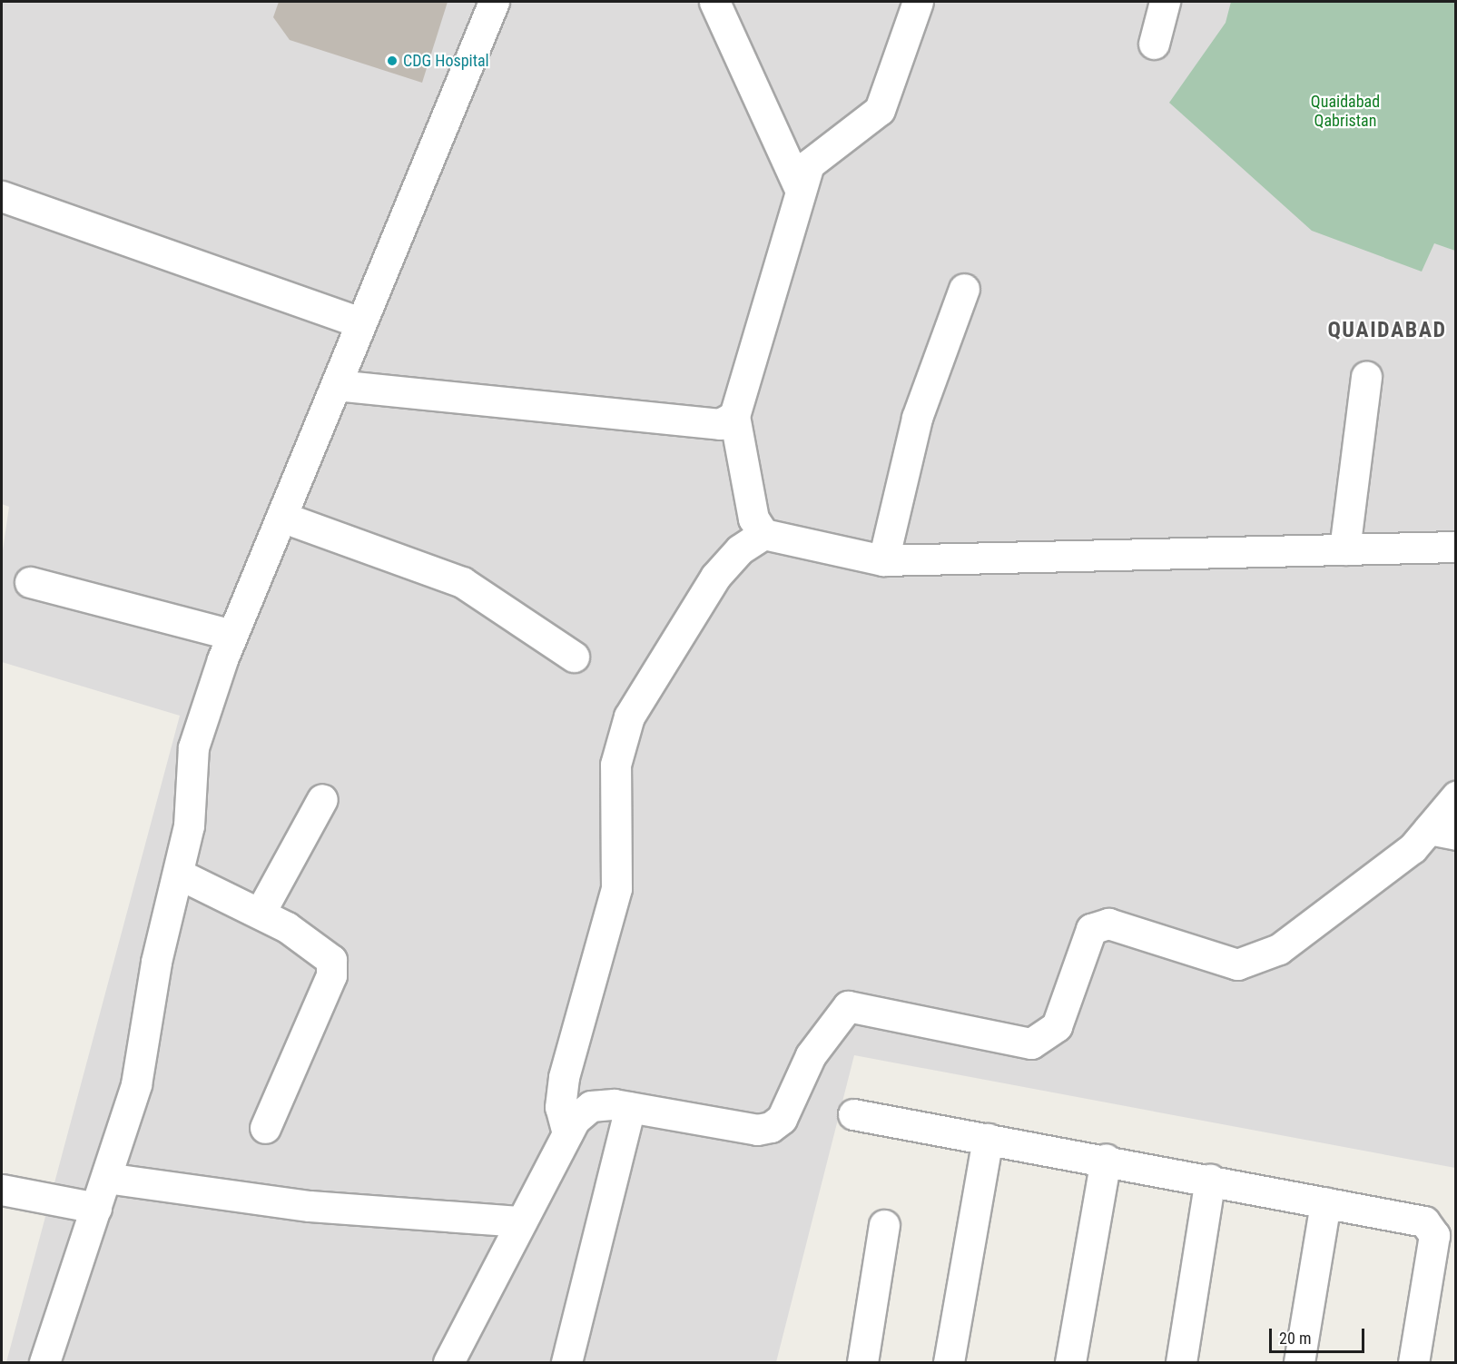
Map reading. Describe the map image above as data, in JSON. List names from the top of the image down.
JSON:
{
  "districts": ["QUAIDABAD"],
  "parks": ["Quaidabad Qabristan"],
  "places": ["CDG Hospital"],
  "scale_bar": "20 m"
}
